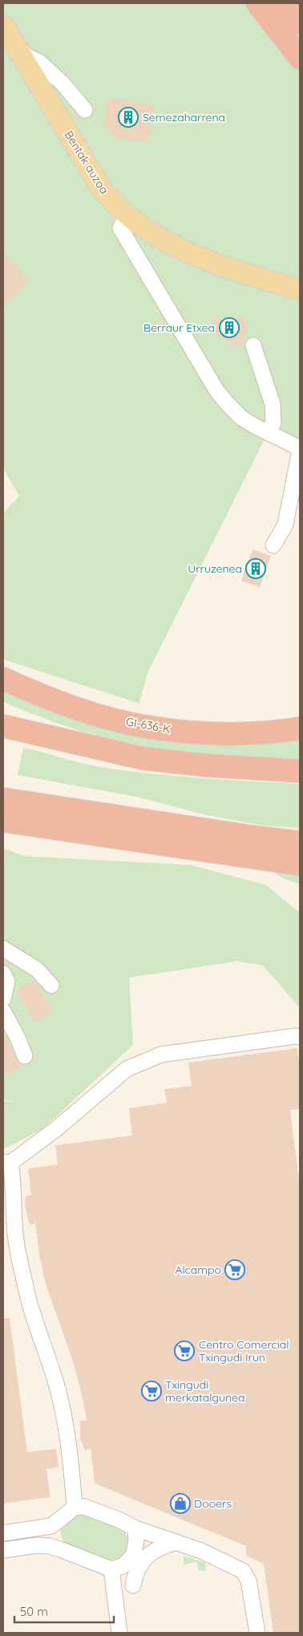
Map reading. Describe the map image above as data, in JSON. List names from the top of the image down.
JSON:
{
  "streets": {
    "highway": ["GI-636-K"],
    "main road": ["Bentak auzoa"]
  },
  "places": {
    "building": ["Semezaharrena", "Berraur Etxea", "Urruzenea"],
    "supermarket": ["Alcampo", "Centro Comercial Txingudi Irun", "Txingudi merkatalgunea"],
    "shop": ["Dooers"]
  },
  "scale_bar": "50 m"
}
